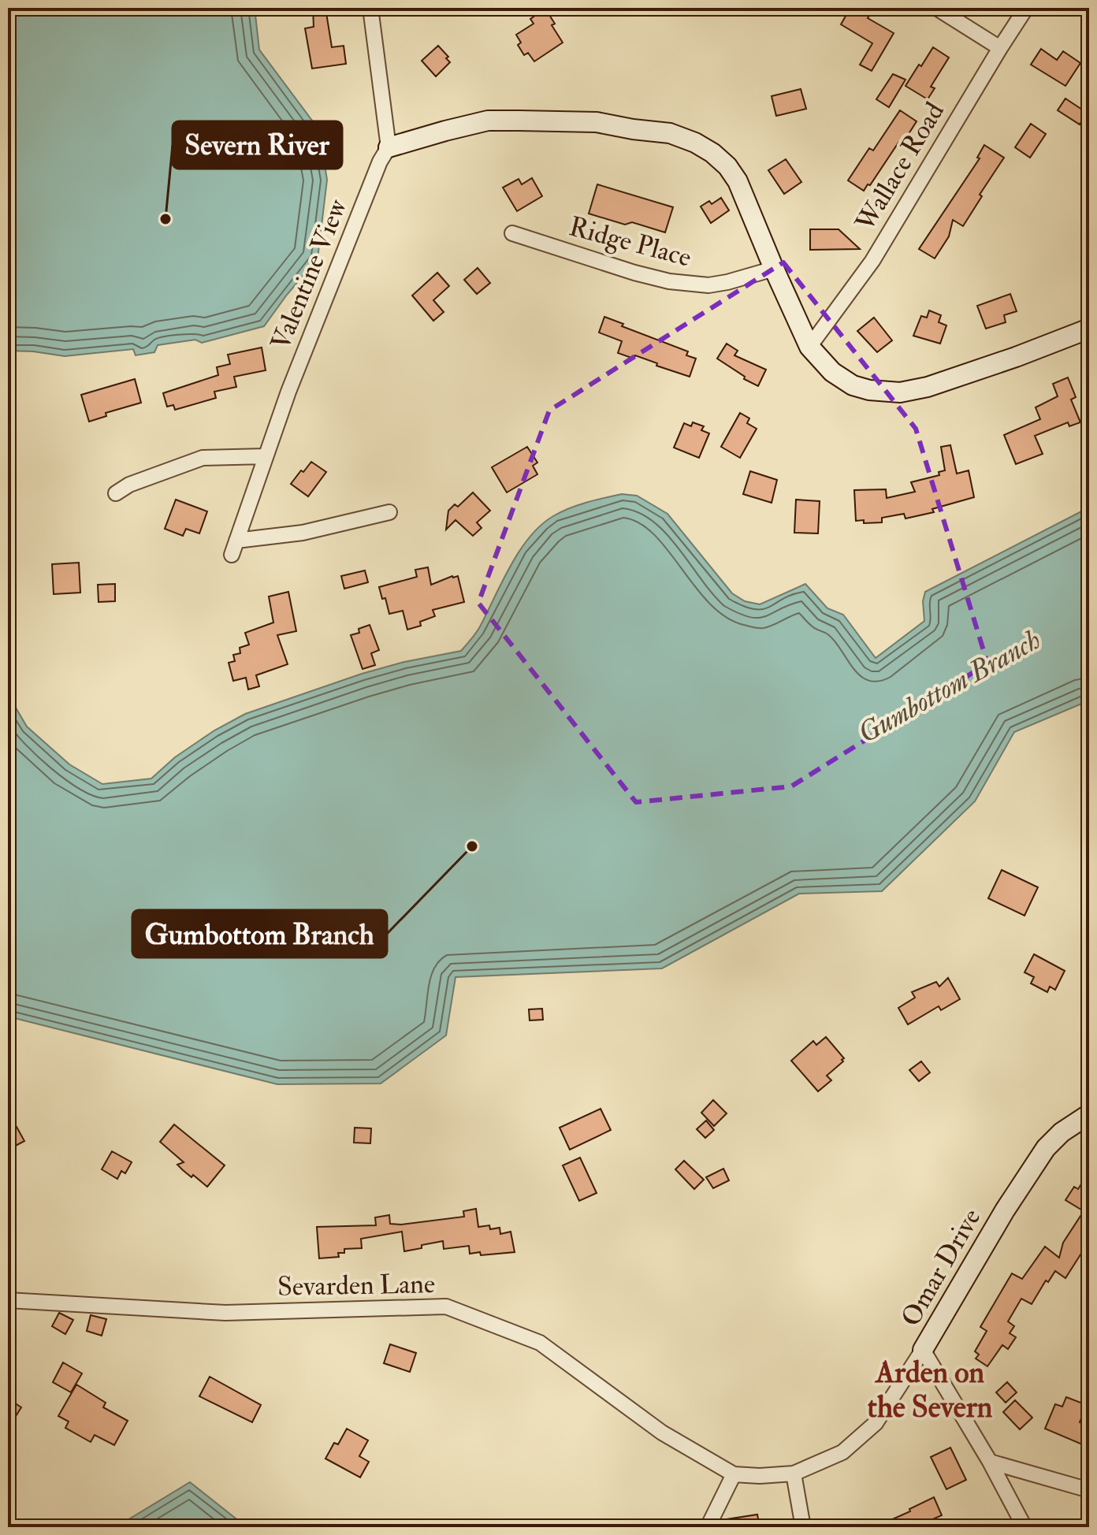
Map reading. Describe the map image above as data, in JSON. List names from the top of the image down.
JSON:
{
  "streets": {
    "street": [
      "Wallace Road",
      "Ridge Place",
      "Valentine View",
      "Omar Drive",
      "Sevarden Lane"
    ]
  },
  "crossings": [
    ["Omar Drive", "Sevarden Lane"]
  ],
  "districts": ["Arden on the Severn"],
  "water": ["Gumbottom Branch"],
  "places": ["Severn River", "Gumbottom Branch"]
}
